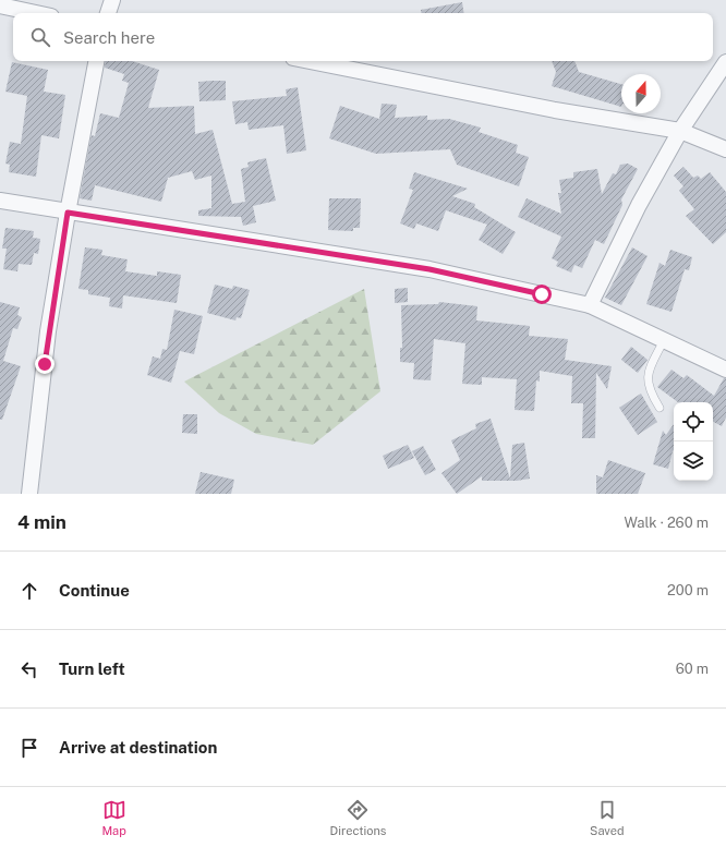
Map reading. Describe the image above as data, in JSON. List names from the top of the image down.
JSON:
{
  "north": "top",
  "page": {
    "search": "Search here",
    "heading": ["4 min", "Walk · 260 m"],
    "list": [
      ["Continue", "200 m"],
      ["Turn left", "60 m"],
      "Arrive at destination"
    ],
    "nav": ["Map", "Directions", "Saved"]
  }
}
